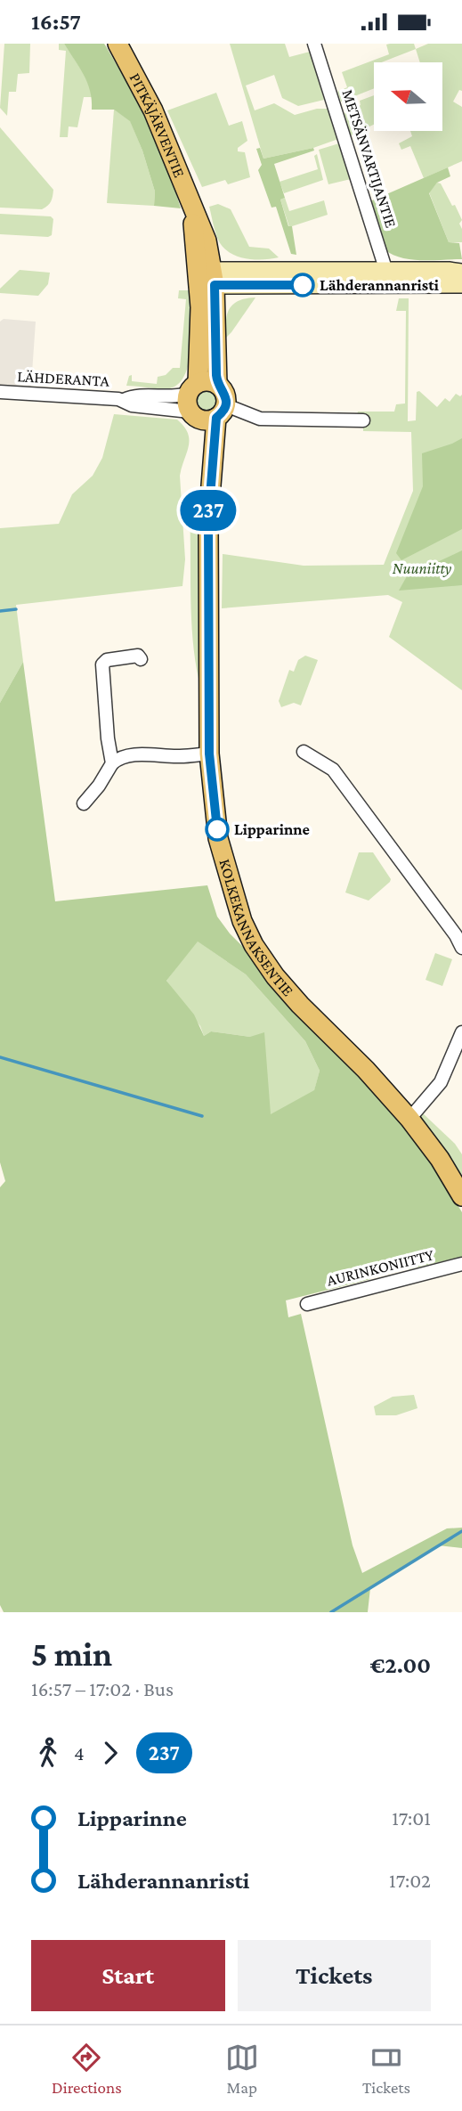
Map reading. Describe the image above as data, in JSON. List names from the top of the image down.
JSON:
{
  "streets": {
    "main road": ["PITKÄJÄRVENTIE", "KOLKEKANNAKSENTIE"],
    "street": ["METSÄNVARTIJANTIE", "LÄHDERANTA", "AURINKONIITTY"]
  },
  "crossings": [
    ["PITKÄJÄRVENTIE", "KOLKEKANNAKSENTIE"],
    ["LÄHDERANTA", "KOLKEKANNAKSENTIE"]
  ],
  "parks": ["Nuuniitty"],
  "places": ["Lähderannanristi", "Lipparinne"],
  "lines": ["bus line 237"],
  "north": "left",
  "page": {
    "status": "16:57",
    "on_map": "237",
    "heading": ["5 min", "16:57 – 17:02 · Bus", "€2.00"],
    "legs": ["4", "237"],
    "list": [
      {
        "name": "Lipparinne",
        "value": "17:01"
      },
      {
        "name": "Lähderannanristi",
        "value": "17:02"
      }
    ],
    "buttons": ["Start", "Tickets"],
    "tabs": ["Directions", "Map", "Tickets"]
  }
}
